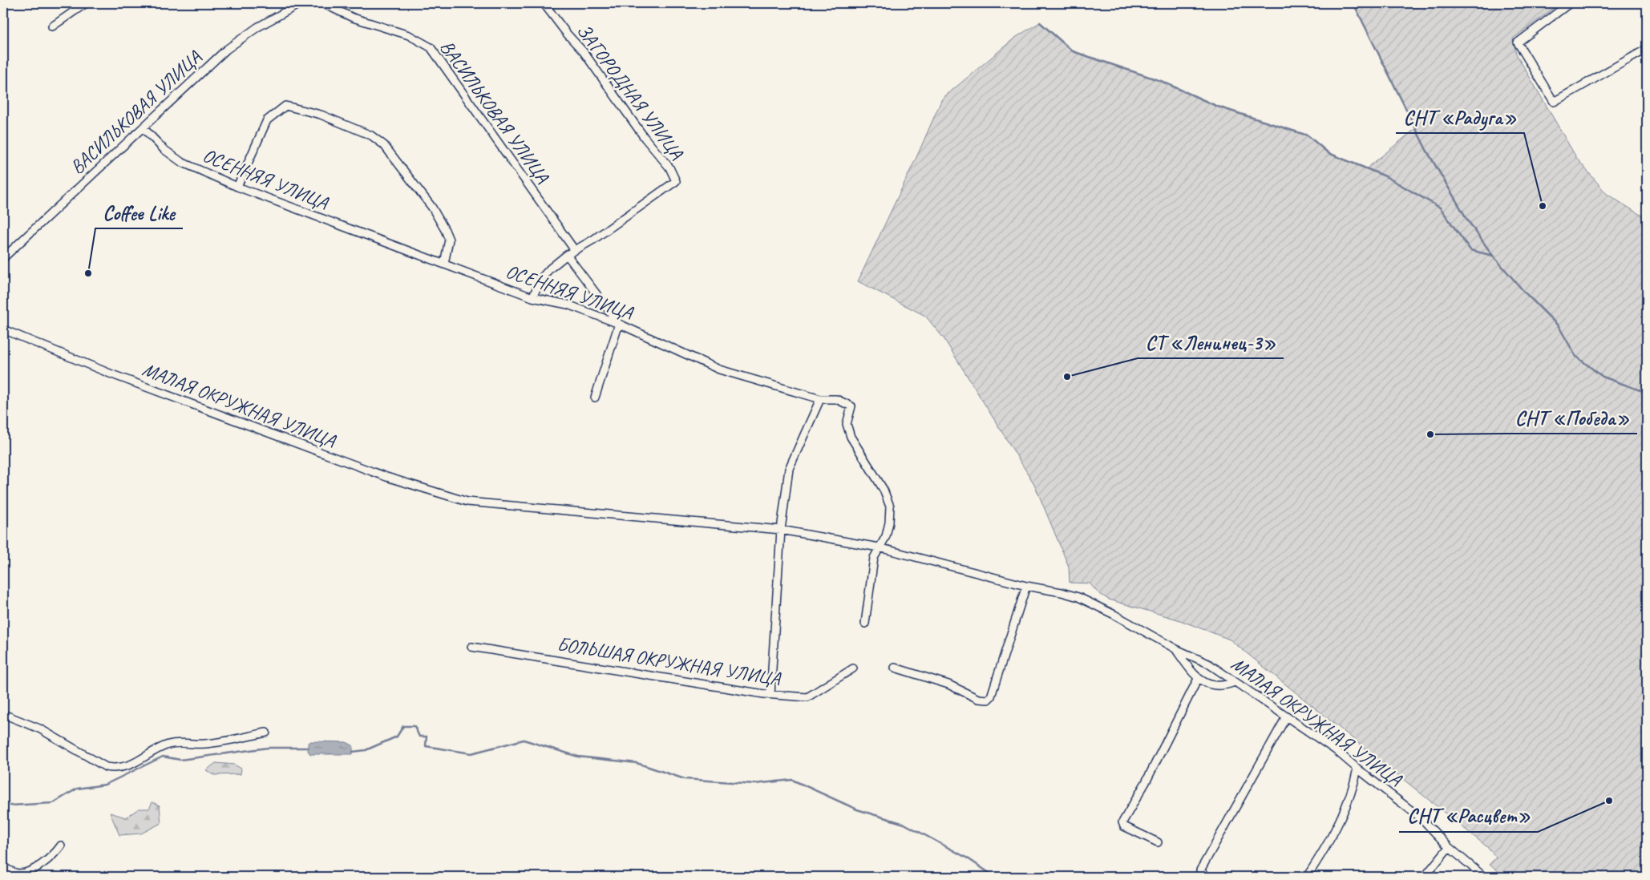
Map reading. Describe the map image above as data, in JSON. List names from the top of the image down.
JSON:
{
  "streets": {
    "street": [
      "ЗАГОРОДНАЯ УЛИЦА",
      "ВАСИЛЬКОВАЯ УЛИЦА",
      "ОСЕННЯЯ УЛИЦА",
      "МАЛАЯ ОКРУЖНАЯ УЛИЦА",
      "БОЛЬШАЯ ОКРУЖНАЯ УЛИЦА"
    ]
  },
  "crossings": [
    ["ЗАГОРОДНАЯ УЛИЦА", "ВАСИЛЬКОВАЯ УЛИЦА"],
    ["ВАСИЛЬКОВАЯ УЛИЦА", "ОСЕННЯЯ УЛИЦА"],
    ["ОСЕННЯЯ УЛИЦА", "МАЛАЯ ОКРУЖНАЯ УЛИЦА"]
  ],
  "places": [
    "СНТ «Радуга»",
    "Coffee Like",
    "СТ «Ленинец-3»",
    "СНТ «Победа»",
    "СНТ «Расцвет»"
  ]
}
